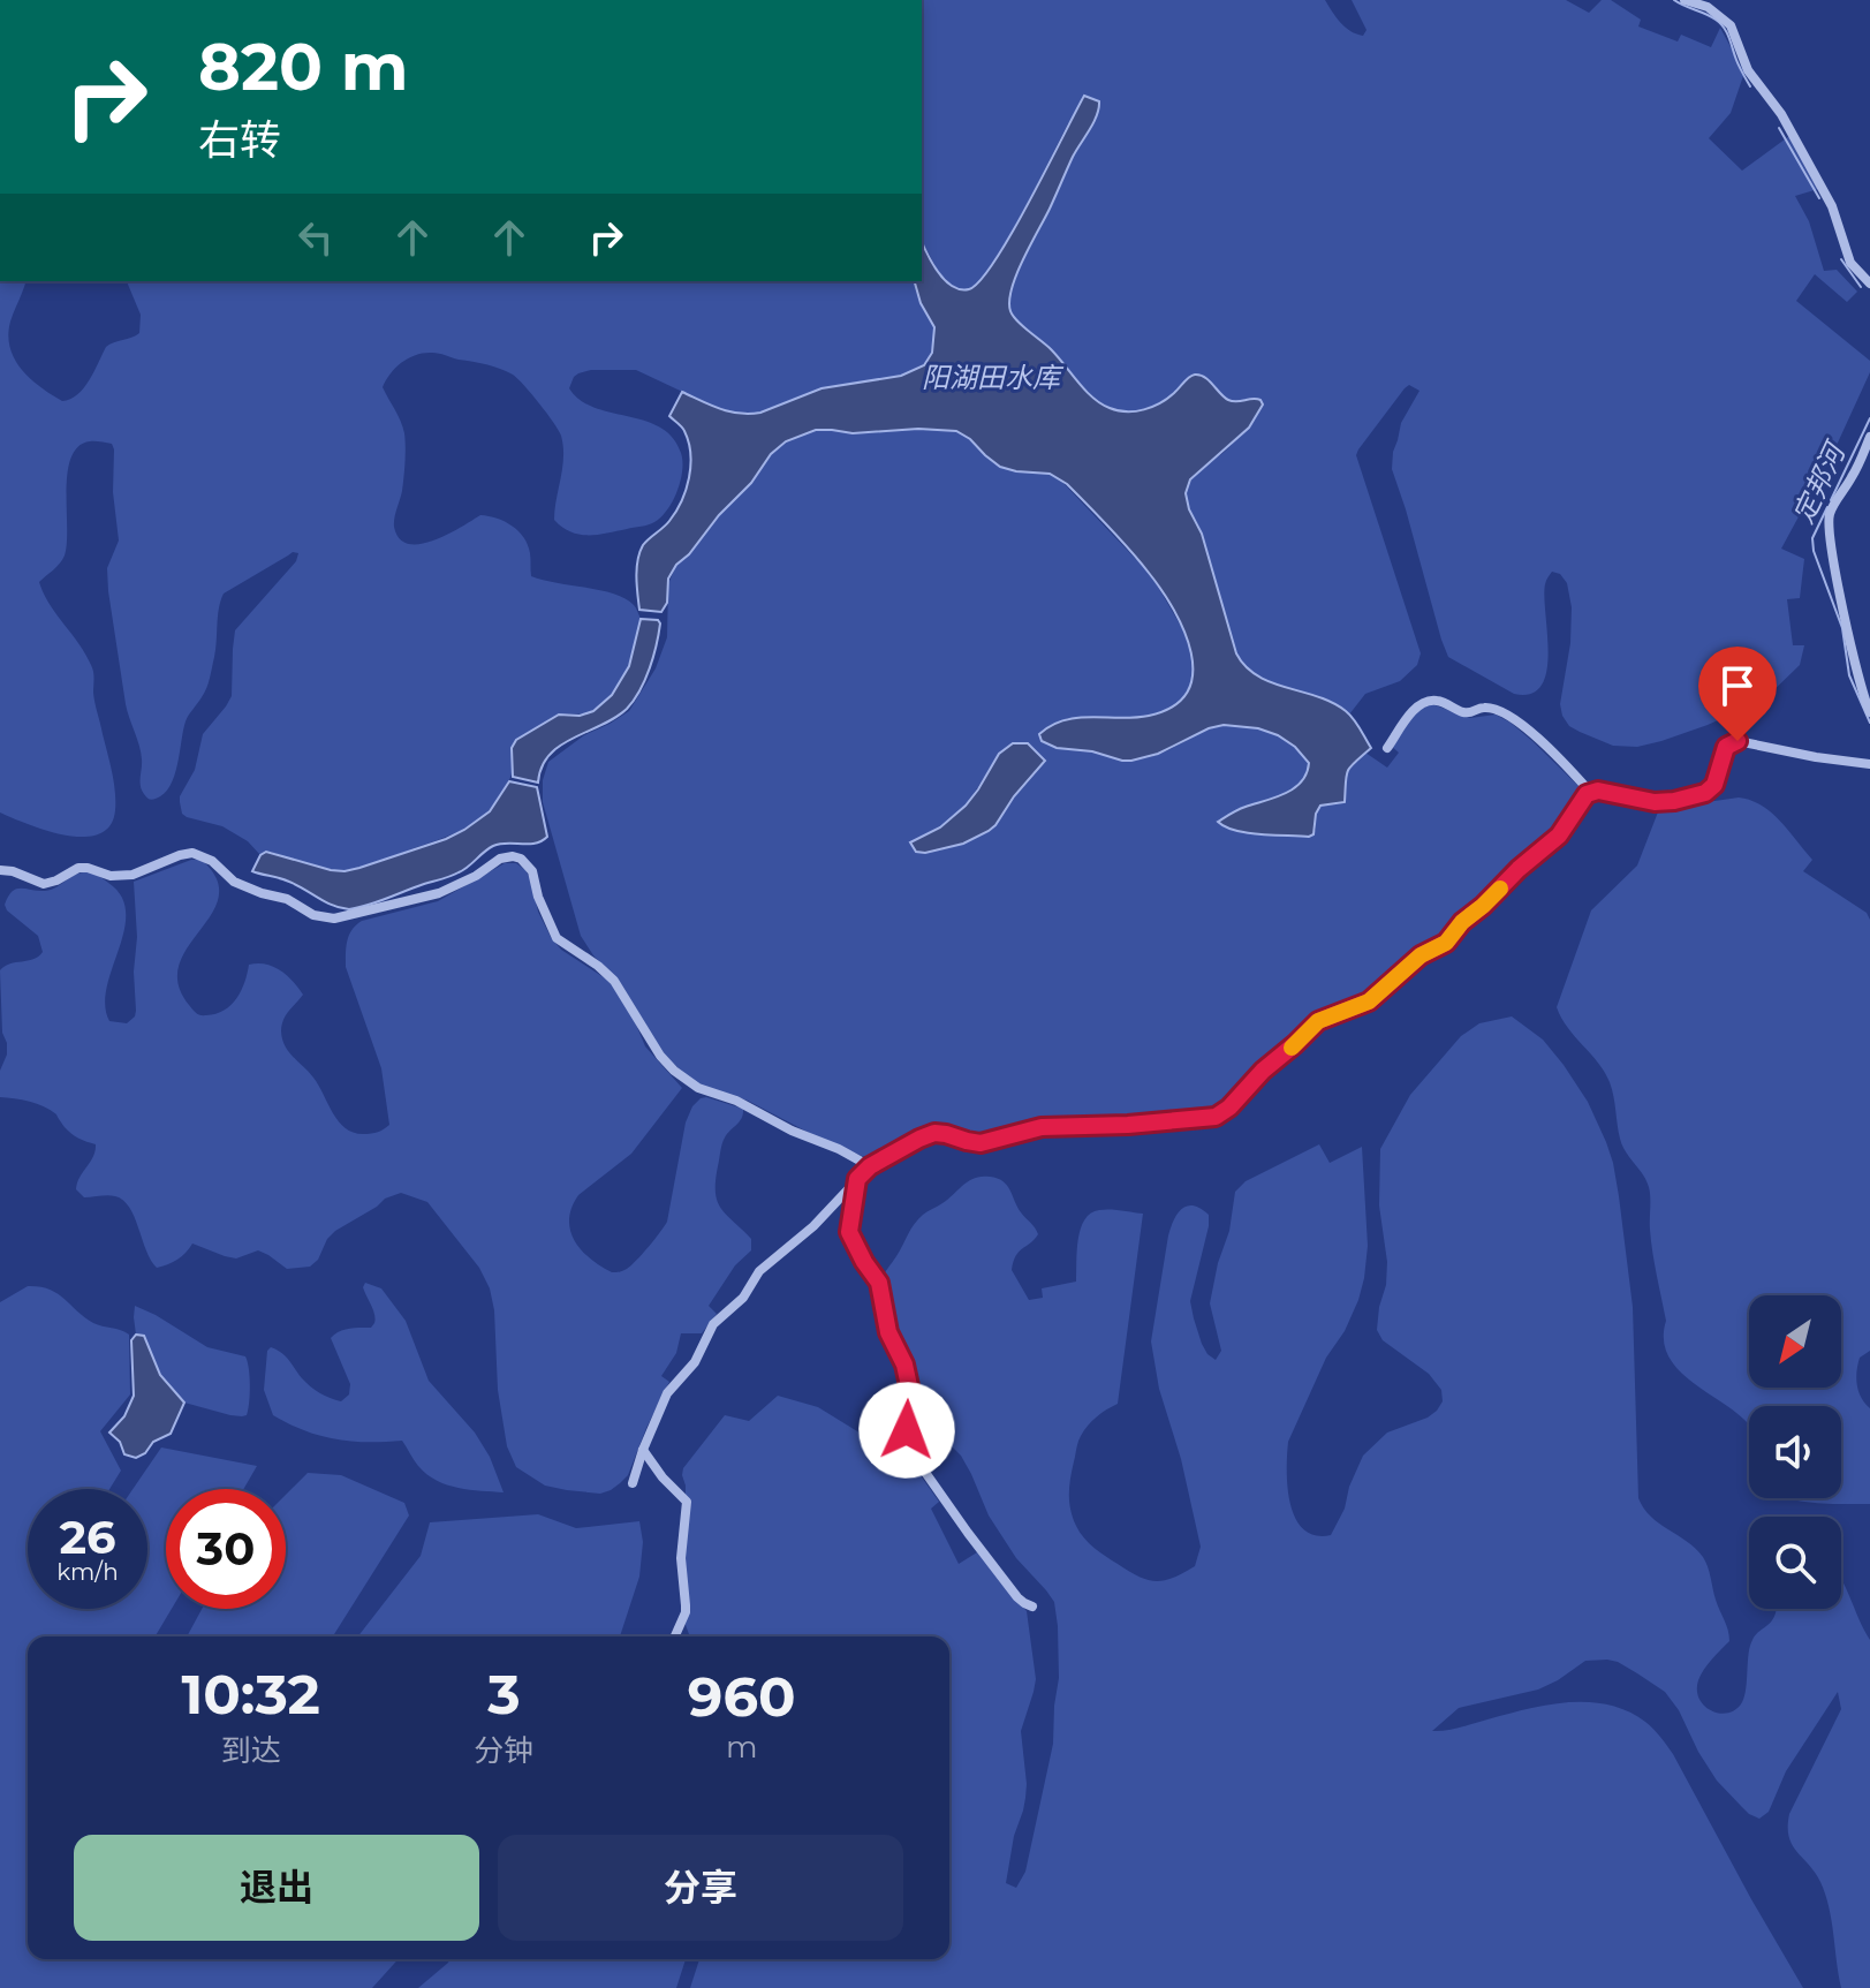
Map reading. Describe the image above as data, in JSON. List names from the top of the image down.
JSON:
{
  "water": ["阳湖田水库", "定邦河"],
  "north": "bottom left",
  "page": {
    "turn": ["820 m", "右转"],
    "speed": "26 km/h",
    "limit": "30",
    "eta": [
      "10:32",
      "到达",
      "3",
      "分钟",
      "960",
      "m"
    ],
    "buttons": ["退出", "分享"]
  }
}
